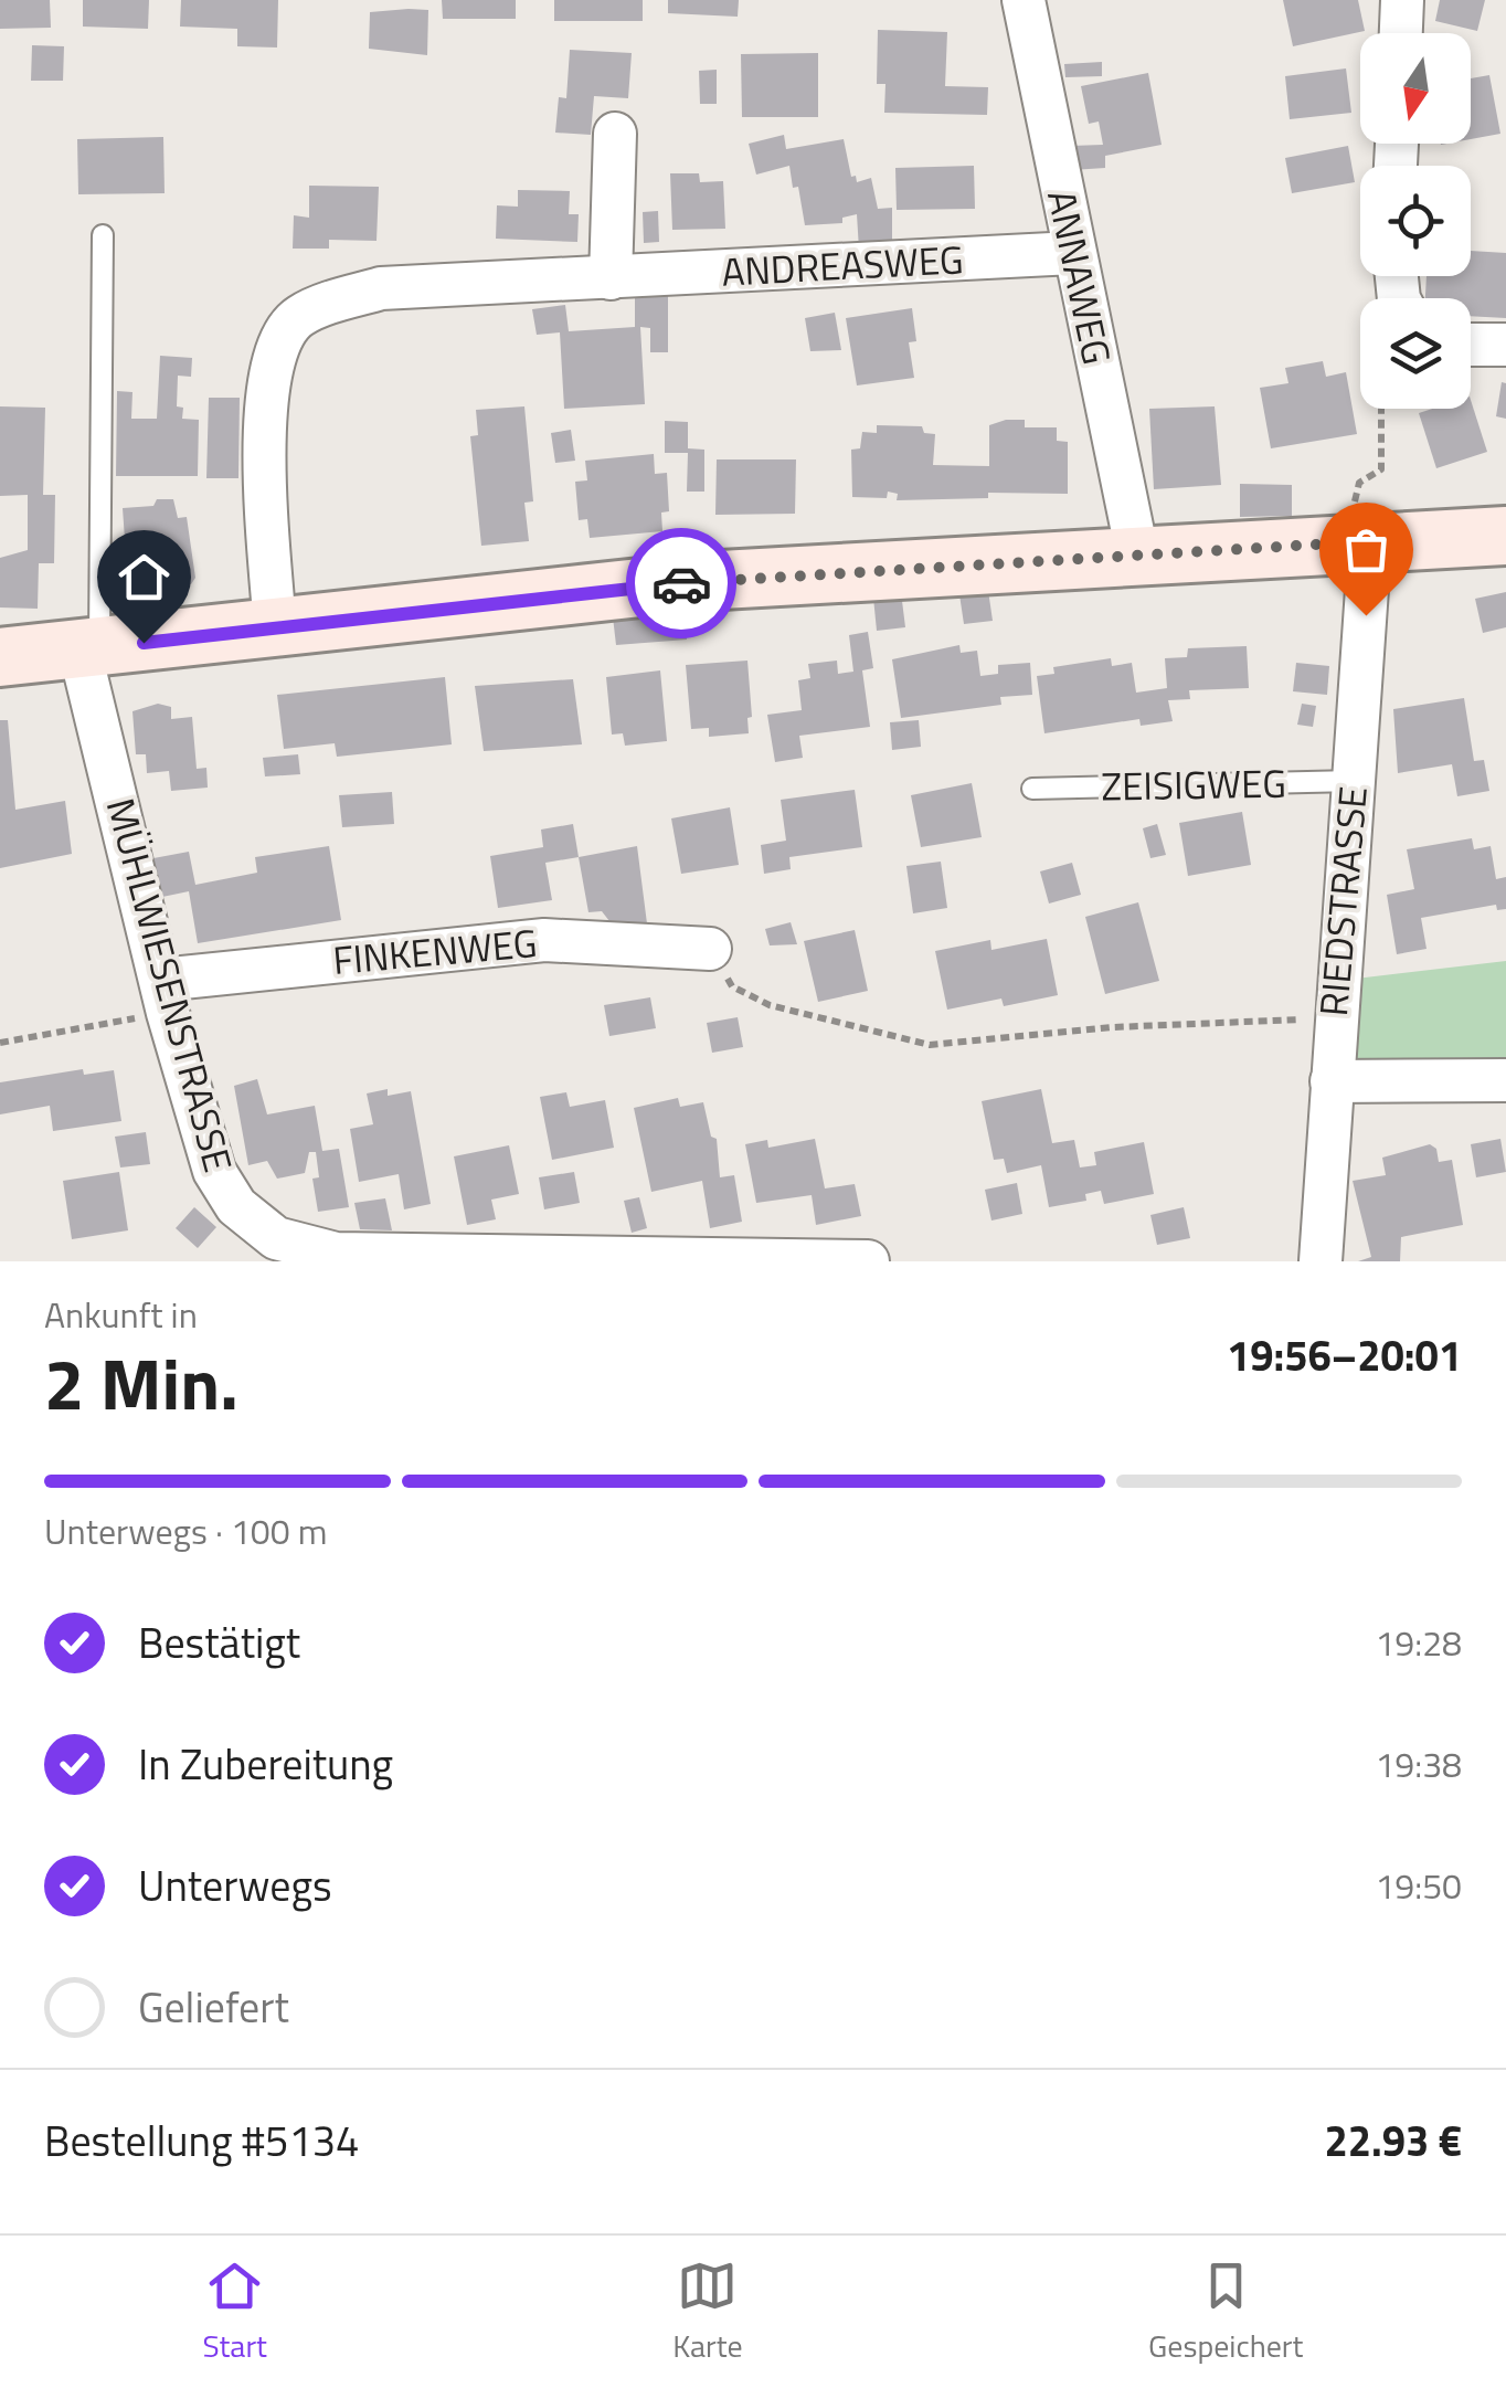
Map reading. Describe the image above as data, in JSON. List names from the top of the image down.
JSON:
{
  "streets": {
    "street": [
      "ANDREASWEG",
      "ANNAWEG",
      "RIEDSTRASSE",
      "FINKENWEG",
      "MÜHLWIESENSTRASSE"
    ],
    "lane": ["ZEISIGWEG"]
  },
  "crossings": [
    ["ANDREASWEG", "ANNAWEG"],
    ["ZEISIGWEG", "RIEDSTRASSE"],
    ["FINKENWEG", "MÜHLWIESENSTRASSE"]
  ],
  "north": "bottom",
  "page": {
    "heading": ["2 Min.", "Ankunft in", "19:56–20:01"],
    "panel": ["Bestellung #5134", "22.93 €"],
    "bar": "Unterwegs · 100 m",
    "list": [
      ["Bestätigt", "19:28"],
      ["In Zubereitung", "19:38"],
      ["Unterwegs", "19:50"],
      "Geliefert"
    ],
    "tabs": ["Start", "Karte", "Gespeichert"]
  }
}
